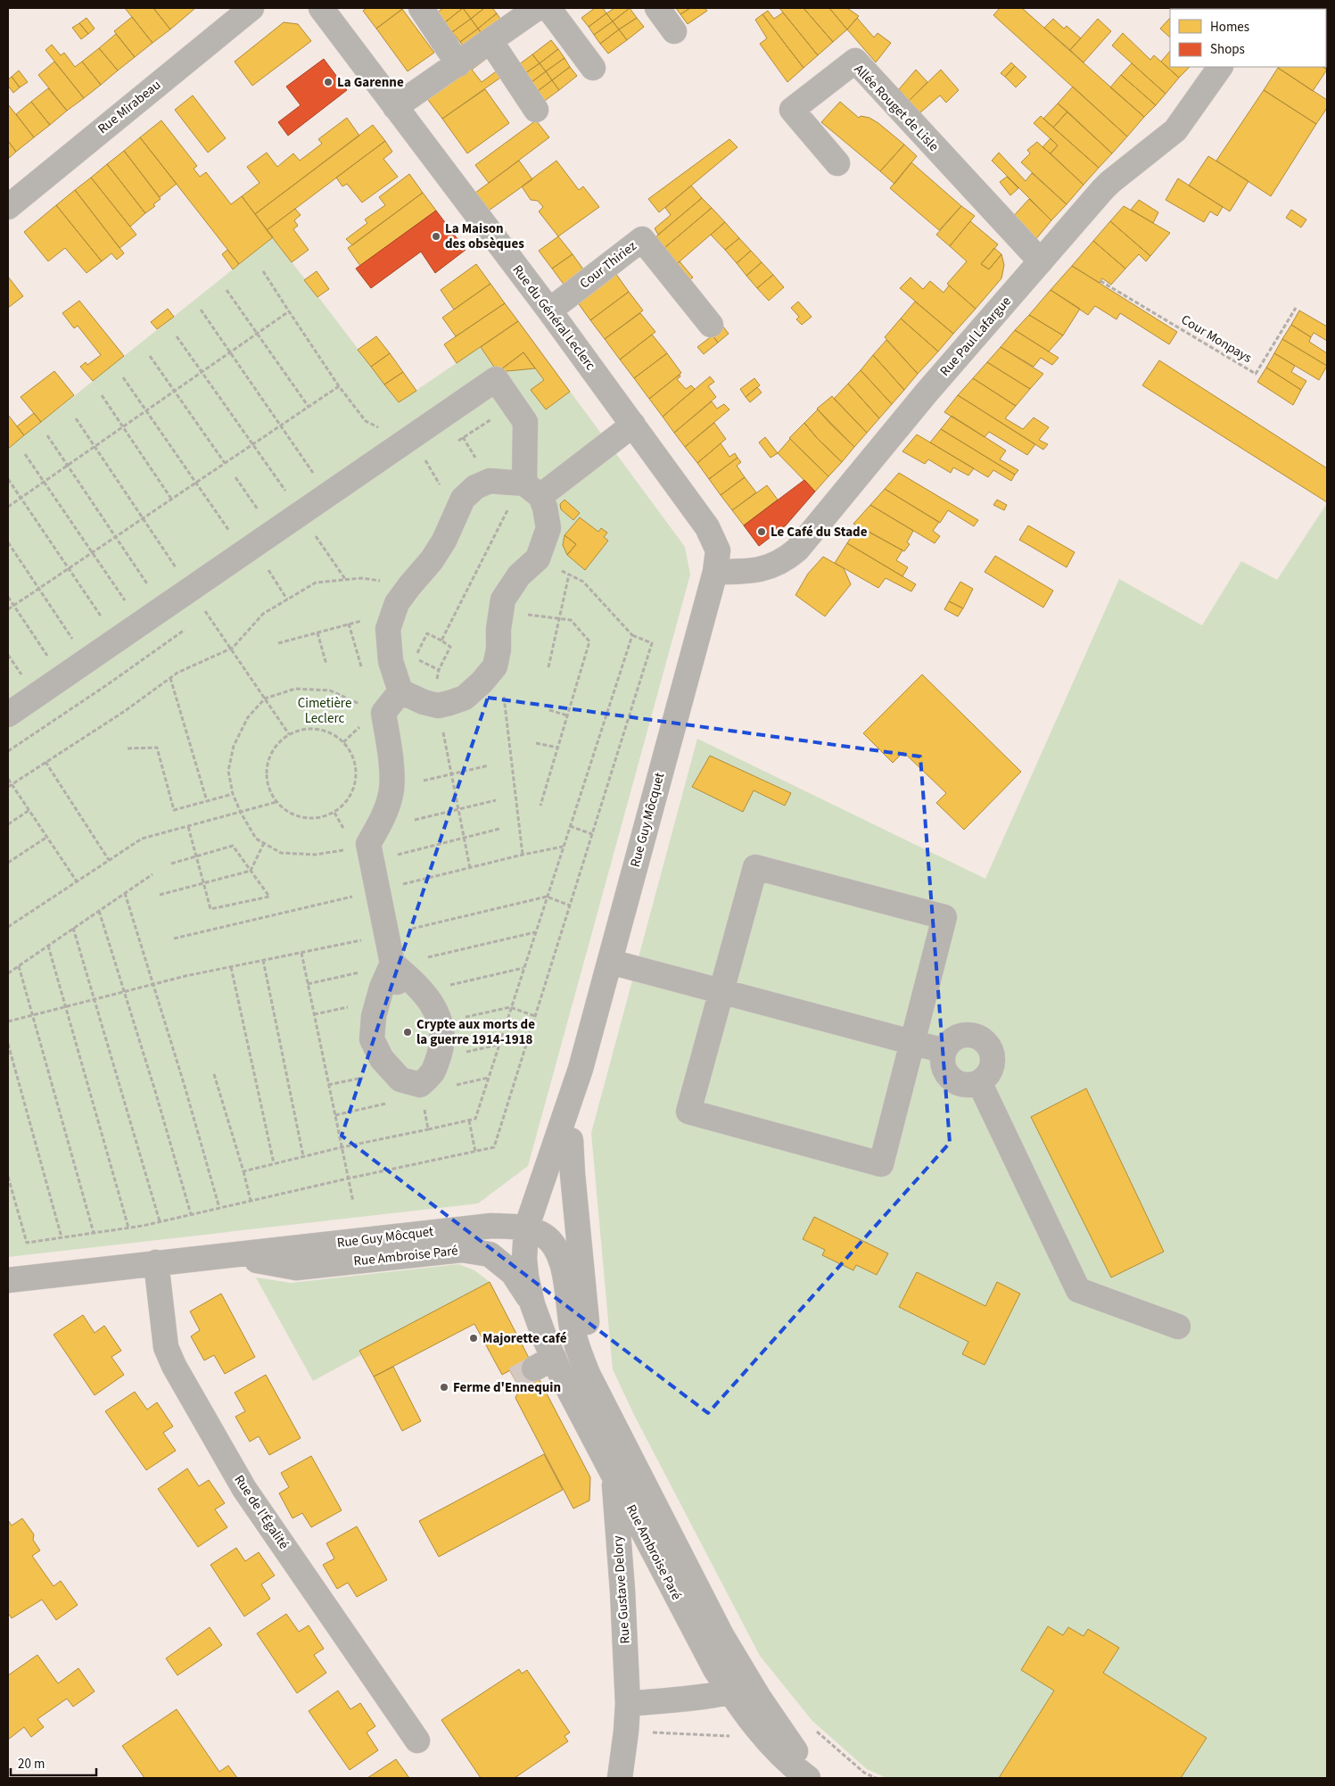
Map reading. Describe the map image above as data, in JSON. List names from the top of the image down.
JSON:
{
  "streets": {
    "street": [
      "Rue Mirabeau",
      "Allée Rouget de Lisle",
      "Cour Thiriez",
      "Rue du Général Leclerc",
      "Rue Paul Lafargue",
      "Rue Guy Môcquet",
      "Rue Ambroise Paré",
      "Rue de l'Égalité",
      "Rue Gustave Delory"
    ],
    "path": ["Cour Monpays"]
  },
  "crossings": [
    ["Allée Rouget de Lisle", "Rue Paul Lafargue"],
    ["Cour Thiriez", "Rue du Général Leclerc"],
    ["Rue du Général Leclerc", "Rue Paul Lafargue"],
    ["Rue du Général Leclerc", "Rue Guy Môcquet"],
    ["Rue Paul Lafargue", "Rue Guy Môcquet"],
    ["Rue Guy Môcquet", "Rue Ambroise Paré"],
    ["Rue Guy Môcquet", "Rue de l'Égalité"],
    ["Rue Ambroise Paré", "Rue Gustave Delory"]
  ],
  "parks": ["Cimetière Leclerc"],
  "places": [
    "La Garenne",
    "La Maison des obsèques",
    "Le Café du Stade",
    "Crypte aux morts de la guerre 1914-1918",
    "Majorette café",
    "Ferme d'Ennequin"
  ],
  "legend": ["Homes", "Shops"],
  "scale_bar": "20 m"
}
